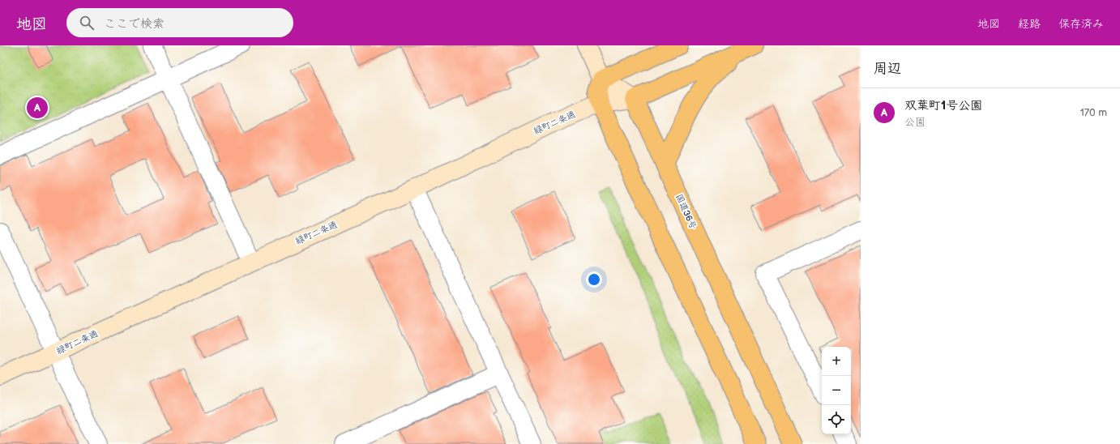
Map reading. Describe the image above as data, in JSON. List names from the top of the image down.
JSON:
{
  "streets": {
    "highway": ["国道36号"],
    "street": ["緑町二条通"]
  },
  "crossings": [
    ["緑町二条通", "国道36号"]
  ],
  "page": {
    "header": "地図",
    "search": "ここで検索",
    "nav": ["地図", "経路", "保存済み"],
    "heading": "周辺",
    "list": [
      {
        "mark": "A",
        "name": "双葉町1号公園",
        "note": "公園",
        "value": "170 m"
      }
    ],
    "pins": "A",
    "map_buttons": ["+", "−"]
  }
}
